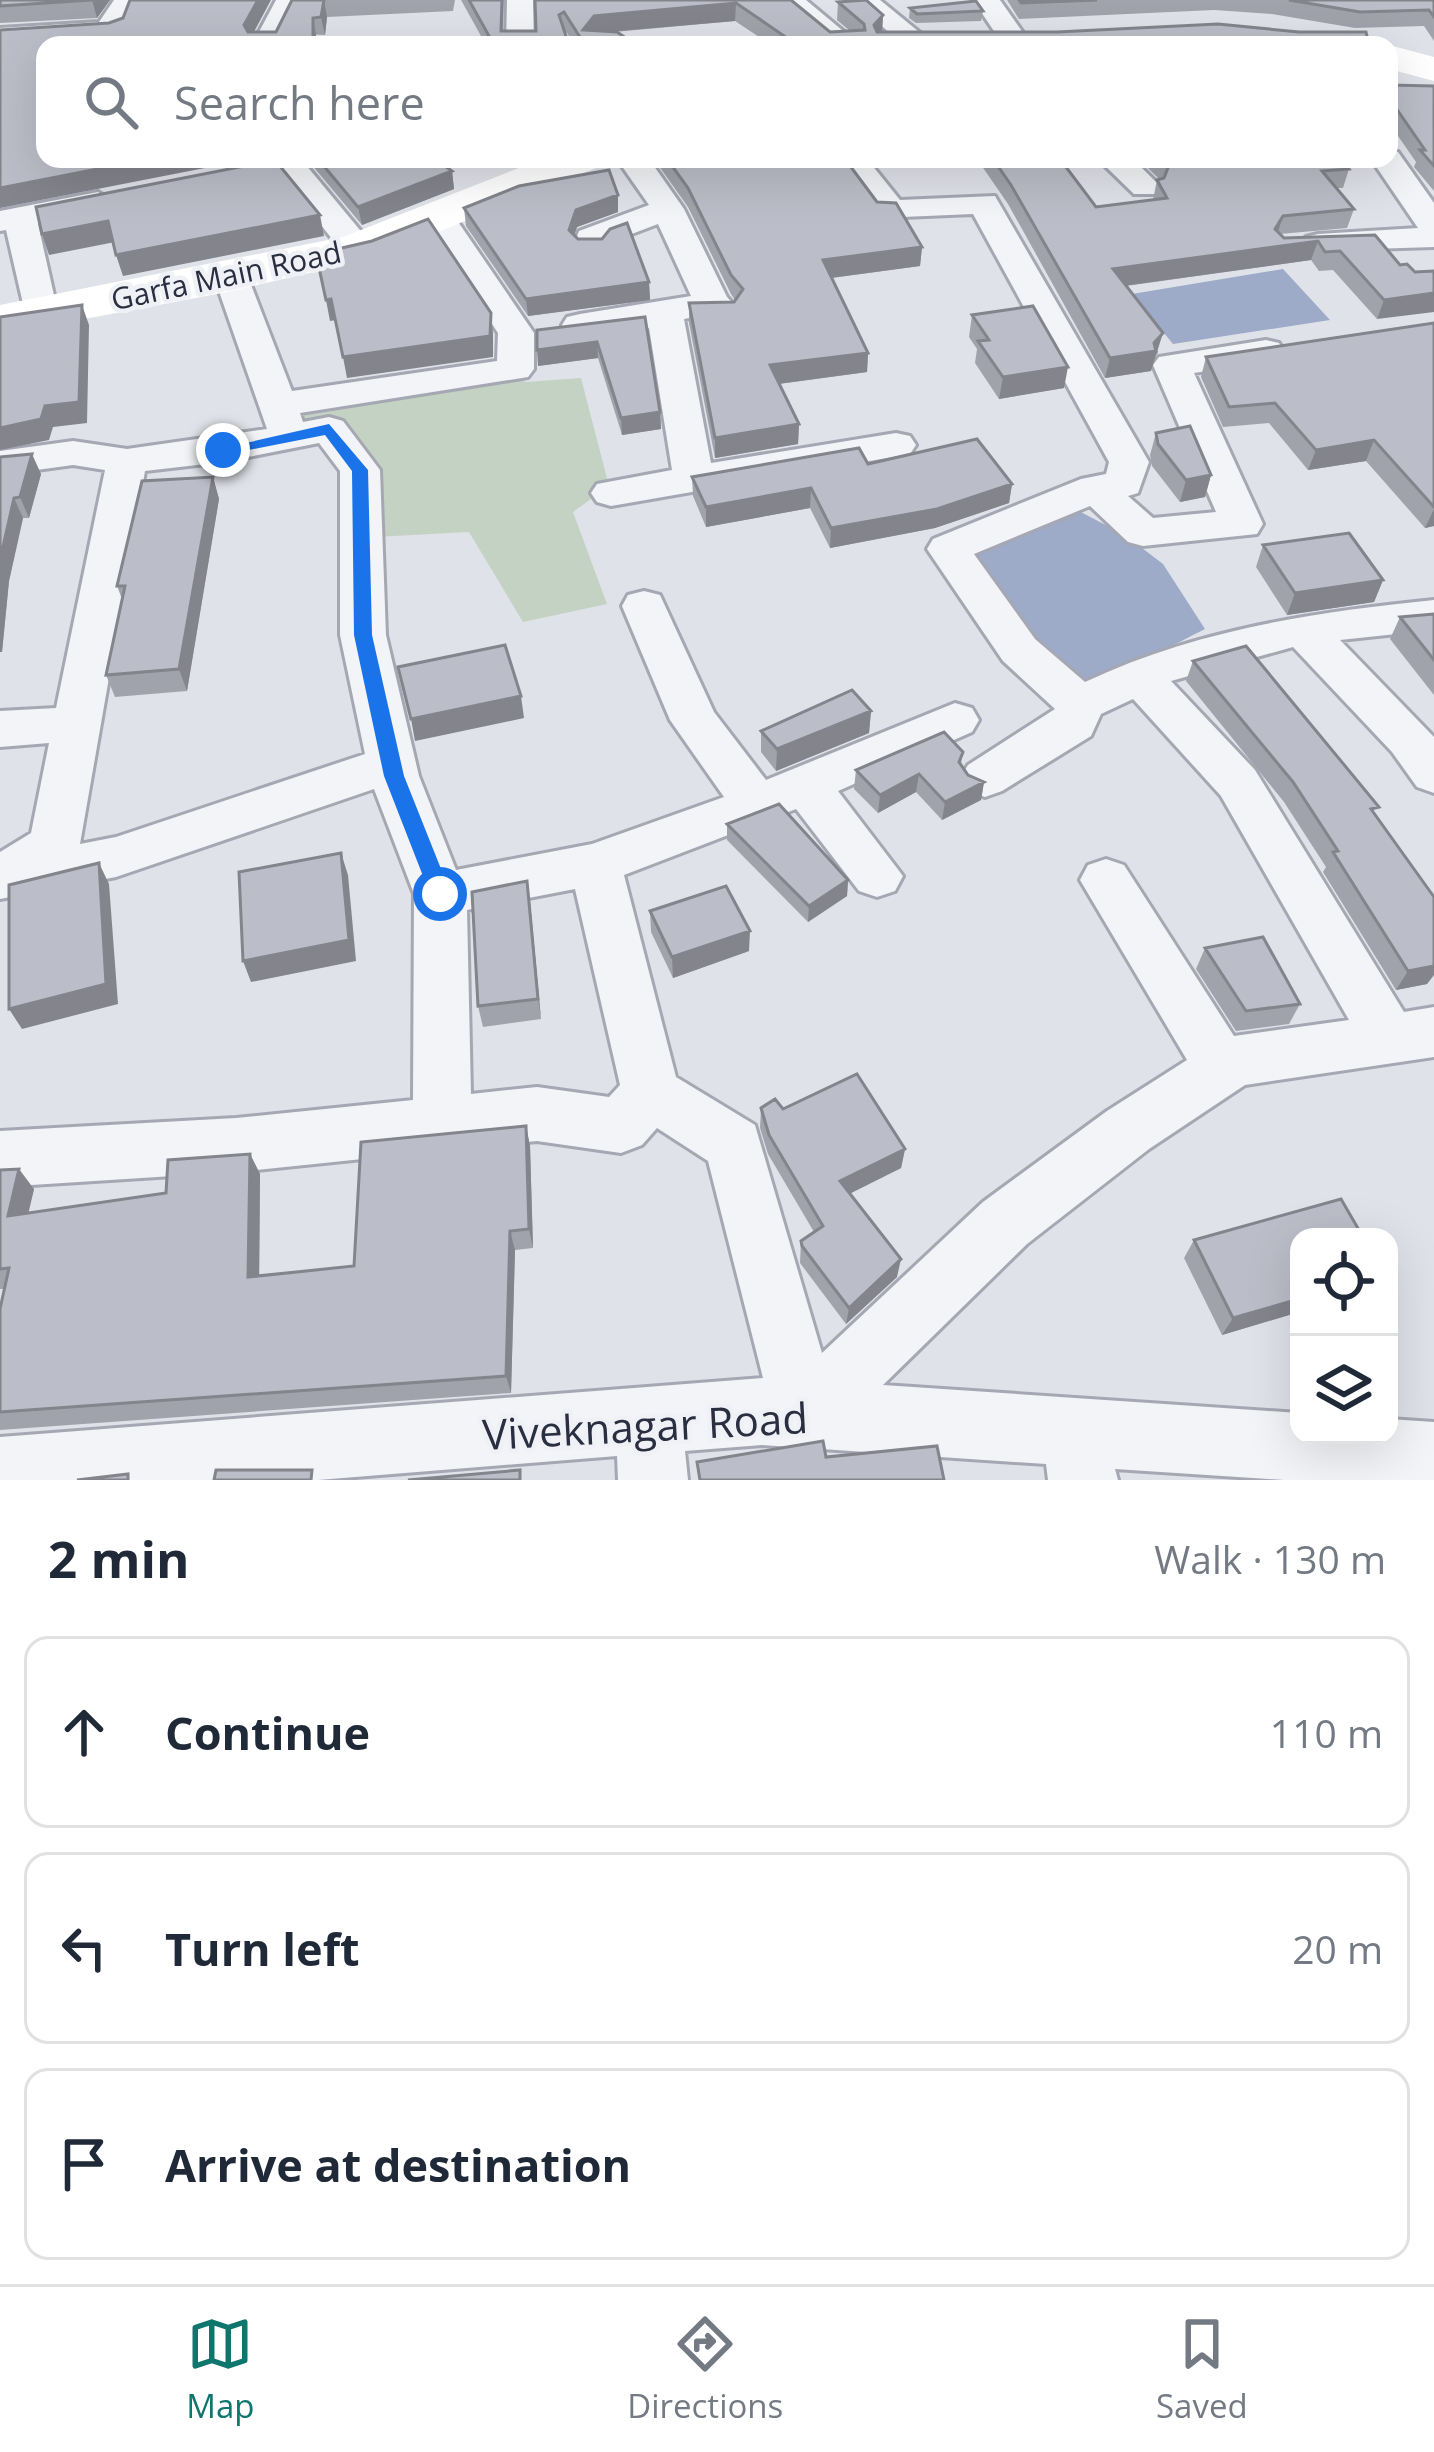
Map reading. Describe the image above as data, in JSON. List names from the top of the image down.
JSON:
{
  "streets": {
    "main road": ["Garfa Main Road"],
    "street": ["Viveknagar Road"]
  },
  "page": {
    "search": "Search here",
    "heading": ["2 min", "Walk · 130 m"],
    "list": [
      ["Continue", "110 m"],
      ["Turn left", "20 m"],
      "Arrive at destination"
    ],
    "nav": ["Map", "Directions", "Saved"]
  }
}
